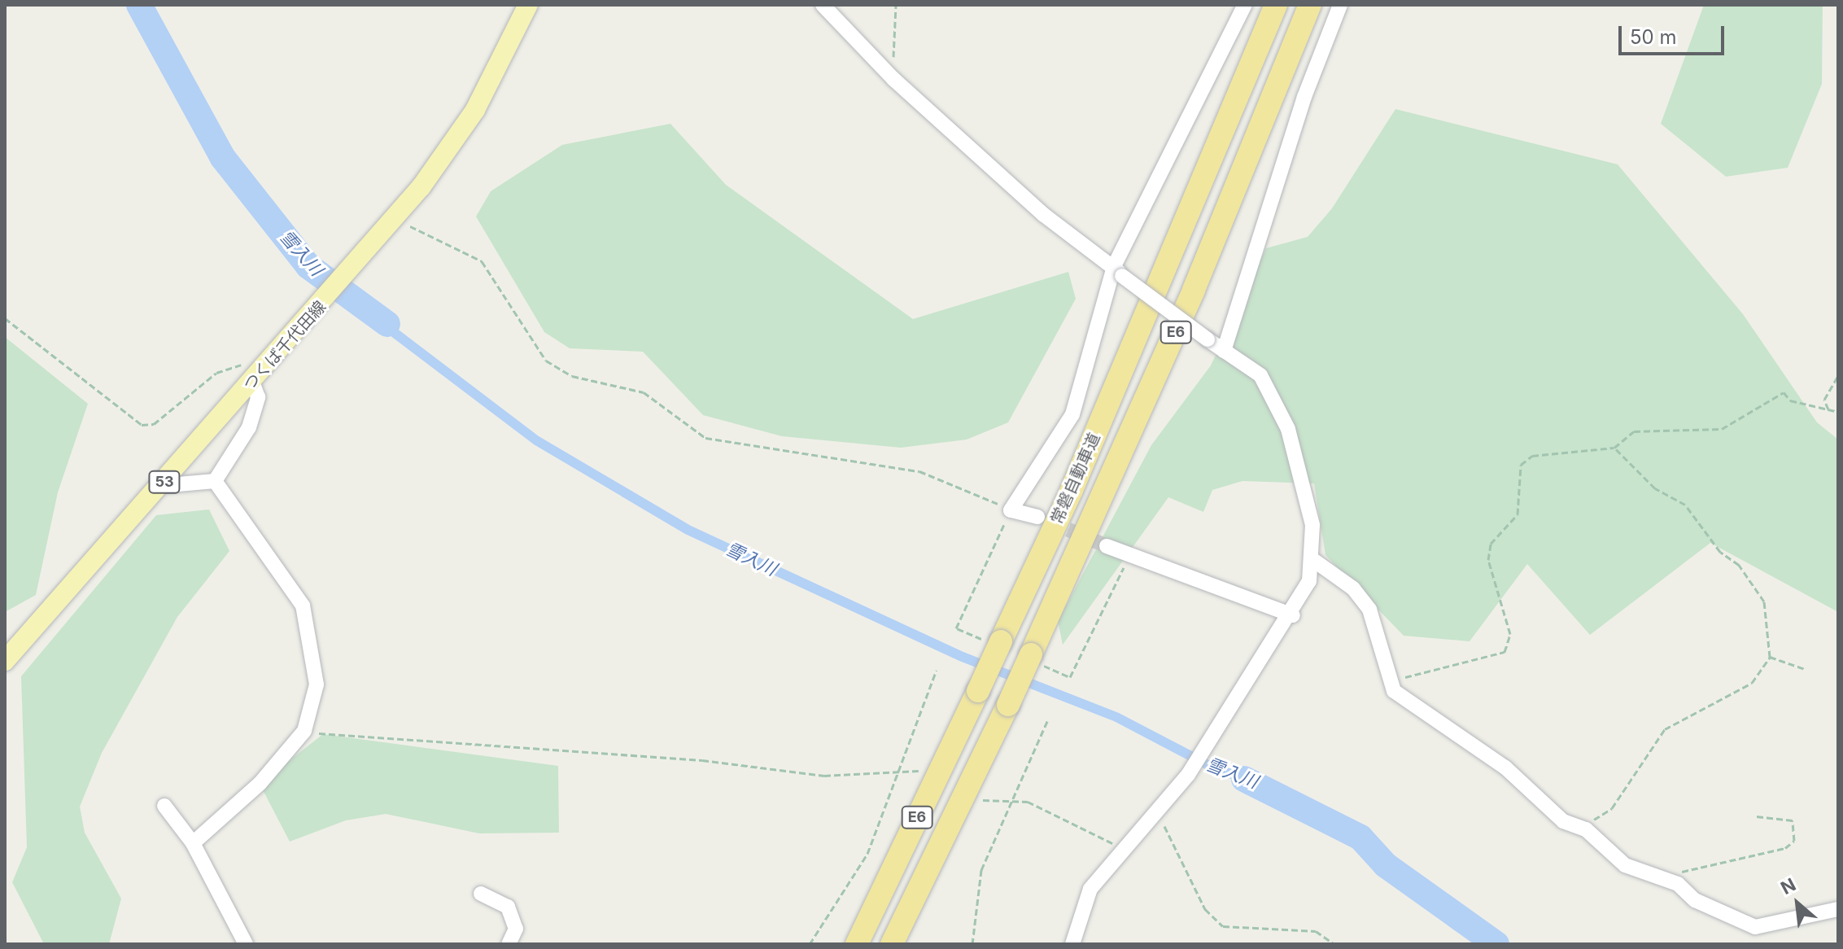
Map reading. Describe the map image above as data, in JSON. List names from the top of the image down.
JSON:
{
  "streets": {
    "highway": ["E6", "常磐自動車道"],
    "main road": ["つくば千代田線", "53"]
  },
  "water": ["雪入川"],
  "scale_bar": "50 m",
  "north": "top left"
}
